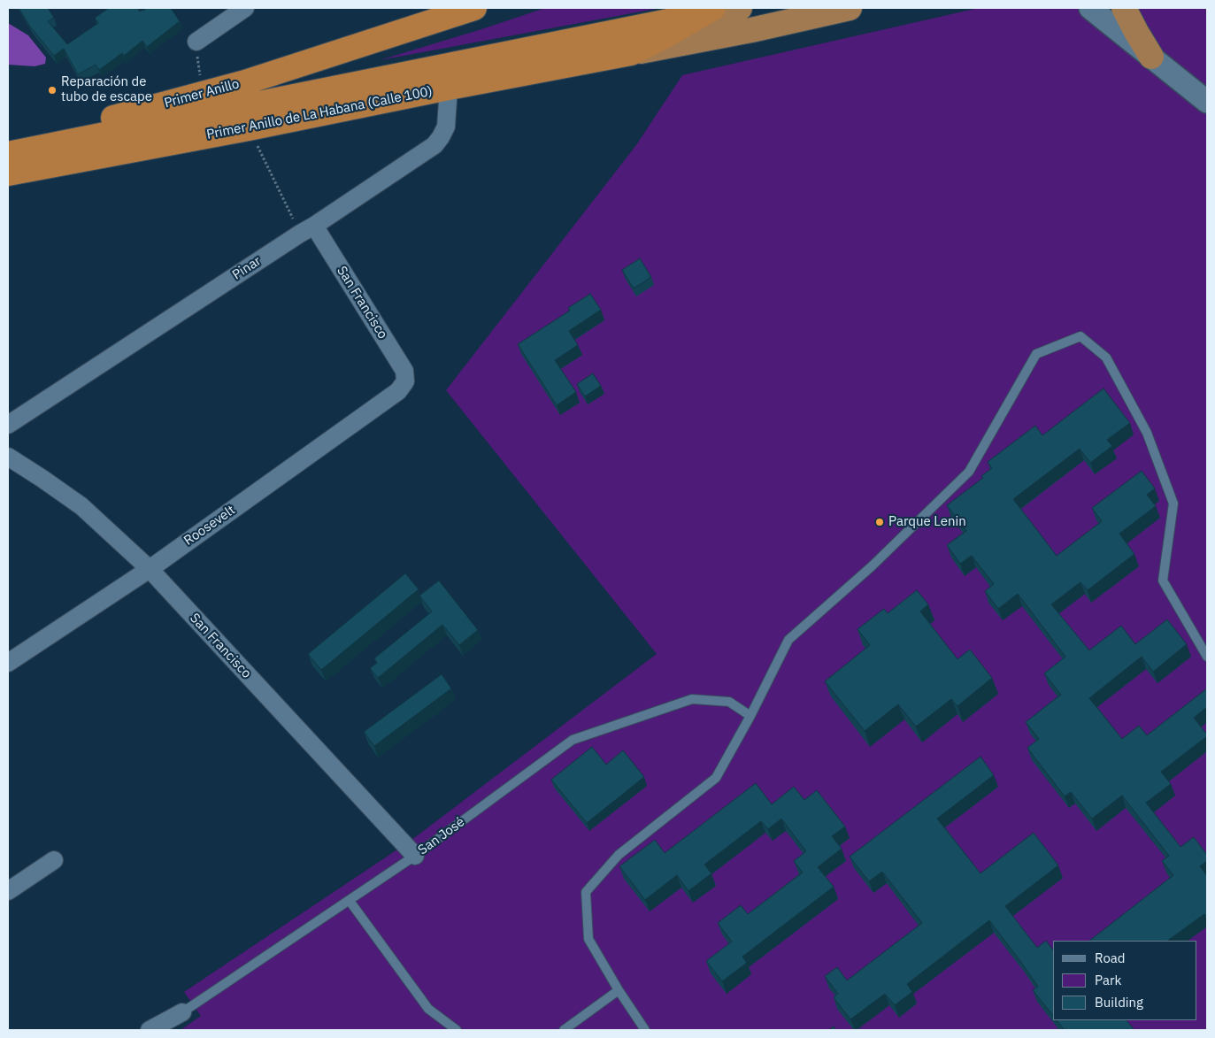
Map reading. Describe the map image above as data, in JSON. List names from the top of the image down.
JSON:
{
  "streets": {
    "highway": ["Primer Anillo", "Primer Anillo de La Habana (Calle 100)"],
    "street": [
      "Pinar",
      "San Francisco",
      "Roosevelt",
      "San José"
    ]
  },
  "crossings": [
    ["Primer Anillo de La Habana (Calle 100)", "Pinar"],
    ["Pinar", "San Francisco"],
    ["San Francisco", "Roosevelt"],
    ["San Francisco", "San José"]
  ],
  "places": ["Reparación de tubo de escape", "Parque Lenin"],
  "legend": ["Road", "Park", "Building"]
}
